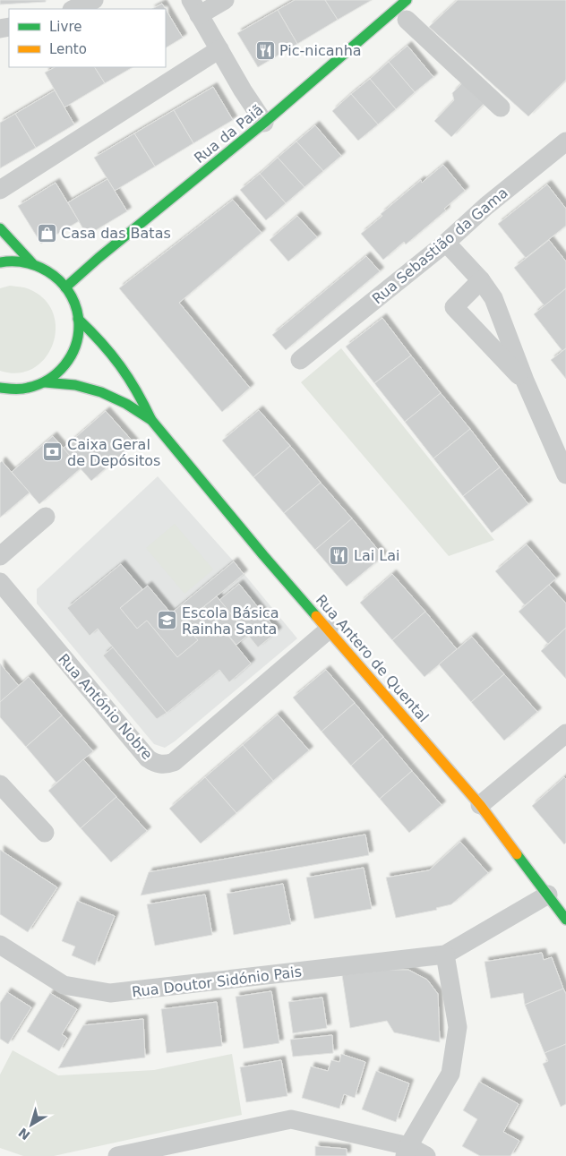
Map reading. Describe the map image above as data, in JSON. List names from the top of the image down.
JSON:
{
  "streets": {
    "street": [
      "Rua da Paiã",
      "Rua Sebastião da Gama",
      "Rua Antero de Quental",
      "Rua António Nobre",
      "Rua Doutor Sidónio Pais"
    ]
  },
  "crossings": [
    ["Rua Antero de Quental", "Rua António Nobre"],
    ["Rua Antero de Quental", "Rua Doutor Sidónio Pais"]
  ],
  "places": {
    "restaurant": ["Pic-nicanha", "Lai Lai"],
    "shop": ["Casa das Batas"],
    "bank": ["Caixa Geral de Depósitos"],
    "school or university": ["Escola Básica Rainha Santa"]
  },
  "legend": ["Livre", "Lento"],
  "north": "bottom left"
}
